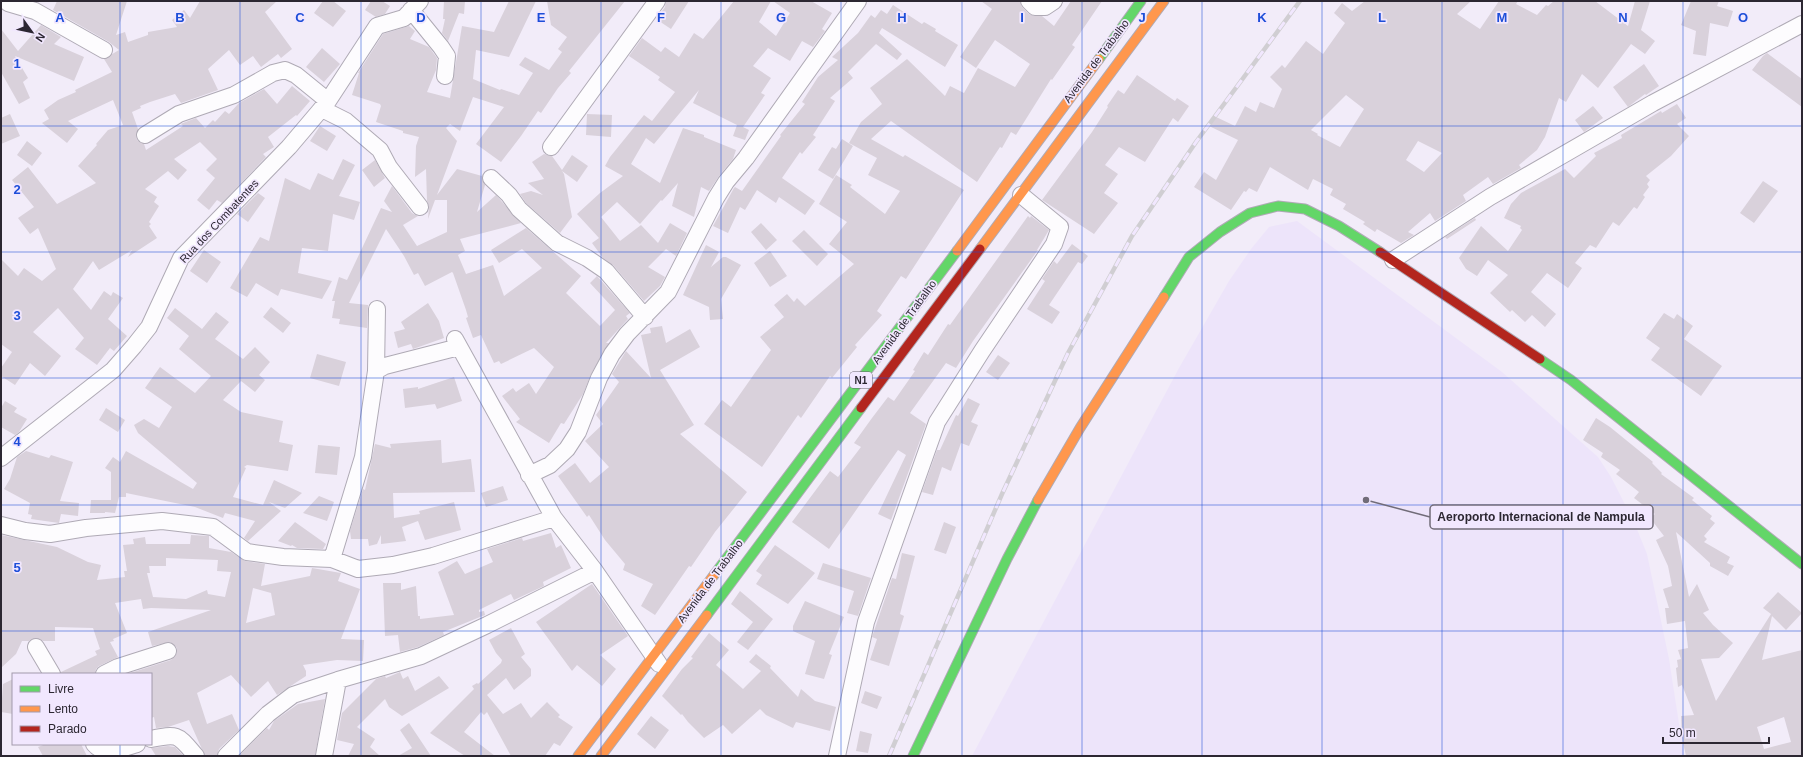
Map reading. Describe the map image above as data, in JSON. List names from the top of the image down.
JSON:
{
  "streets": {
    "main road": ["Avenida de Trabalho", "N1"],
    "street": ["Rua dos Combatentes"]
  },
  "places": ["Aeroporto Internacional de Nampula"],
  "legend": ["Livre", "Lento", "Parado"],
  "scale_bar": "50 m",
  "north": "bottom right",
  "grid": {
    "columns": [
      "A",
      "B",
      "C",
      "D",
      "E",
      "F",
      "G",
      "H",
      "I",
      "J",
      "K",
      "L",
      "M",
      "N",
      "O"
    ],
    "rows": [
      "1",
      "2",
      "3",
      "4",
      "5"
    ]
  }
}
